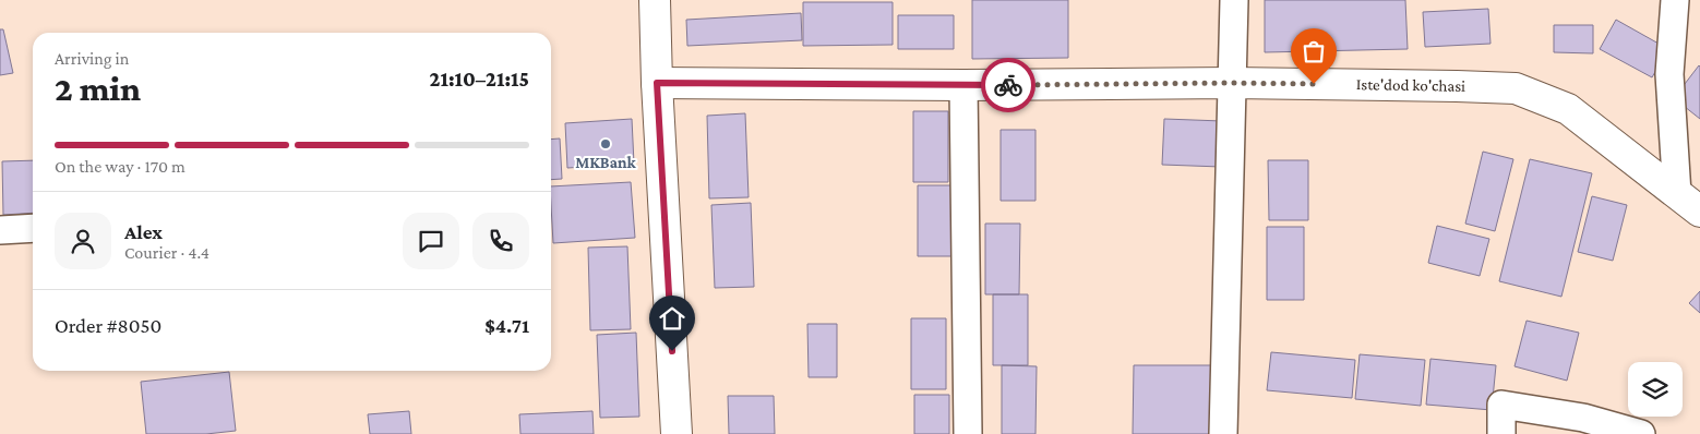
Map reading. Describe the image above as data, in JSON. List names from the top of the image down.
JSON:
{
  "streets": {
    "street": ["Iste'dod ko'chasi"]
  },
  "places": ["MKBank"],
  "page": {
    "heading": ["2 min", "Arriving in", "21:10–21:15"],
    "panel": [
      "Alex",
      "Courier · 4.4",
      "Order #8050",
      "$4.71"
    ],
    "bar": "On the way · 170 m"
  }
}
